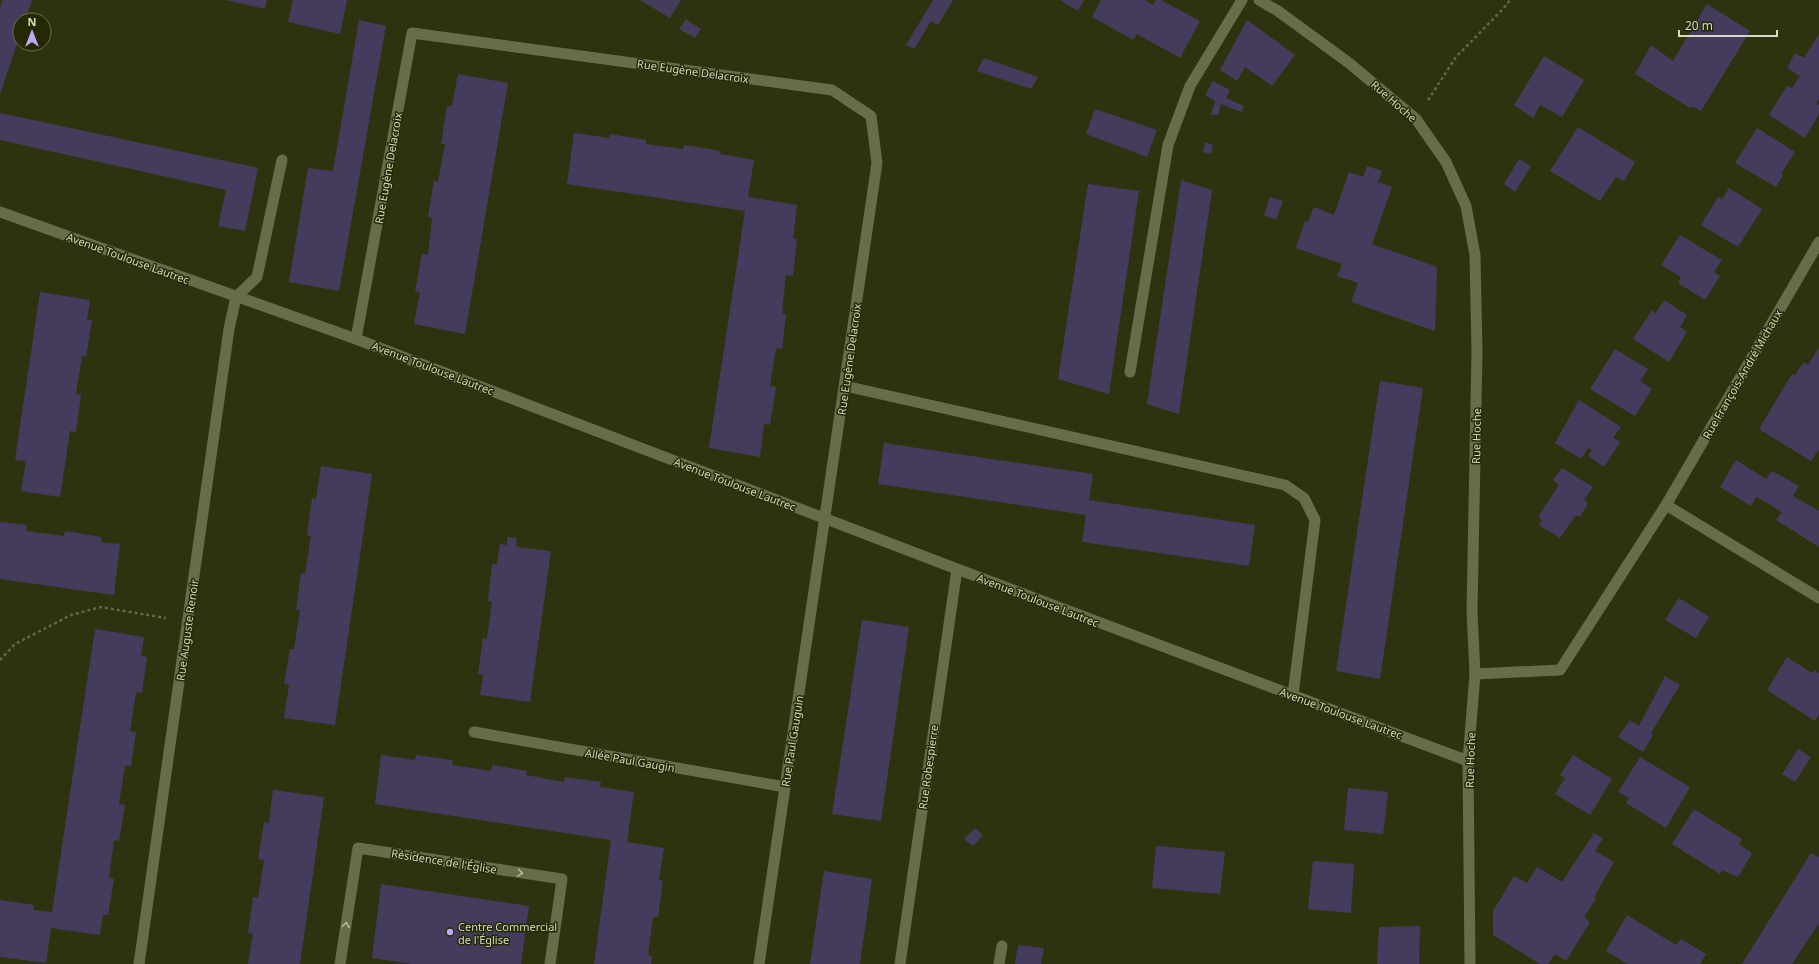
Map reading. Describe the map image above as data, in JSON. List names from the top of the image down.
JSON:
{
  "streets": {
    "street": [
      "Rue Eugène Delacroix",
      "Rue Hoche",
      "Avenue Toulouse Lautrec",
      "Rue François-André Michaux",
      "Rue Auguste Renoir",
      "Rue Paul Gauguin",
      "Allée Paul Gaugin",
      "Rue Robespierre",
      "Résidence de l'Église"
    ]
  },
  "crossings": [
    ["Rue Eugène Delacroix", "Avenue Toulouse Lautrec"],
    ["Rue Eugène Delacroix", "Rue Paul Gauguin"],
    ["Rue Hoche", "Avenue Toulouse Lautrec"],
    ["Rue Hoche", "Rue François-André Michaux"],
    ["Avenue Toulouse Lautrec", "Rue Auguste Renoir"],
    ["Avenue Toulouse Lautrec", "Rue Paul Gauguin"],
    ["Avenue Toulouse Lautrec", "Rue Robespierre"],
    ["Rue Paul Gauguin", "Allée Paul Gaugin"]
  ],
  "places": ["Centre Commercial de l'Église"],
  "scale_bar": "20 m",
  "north": "top"
}
